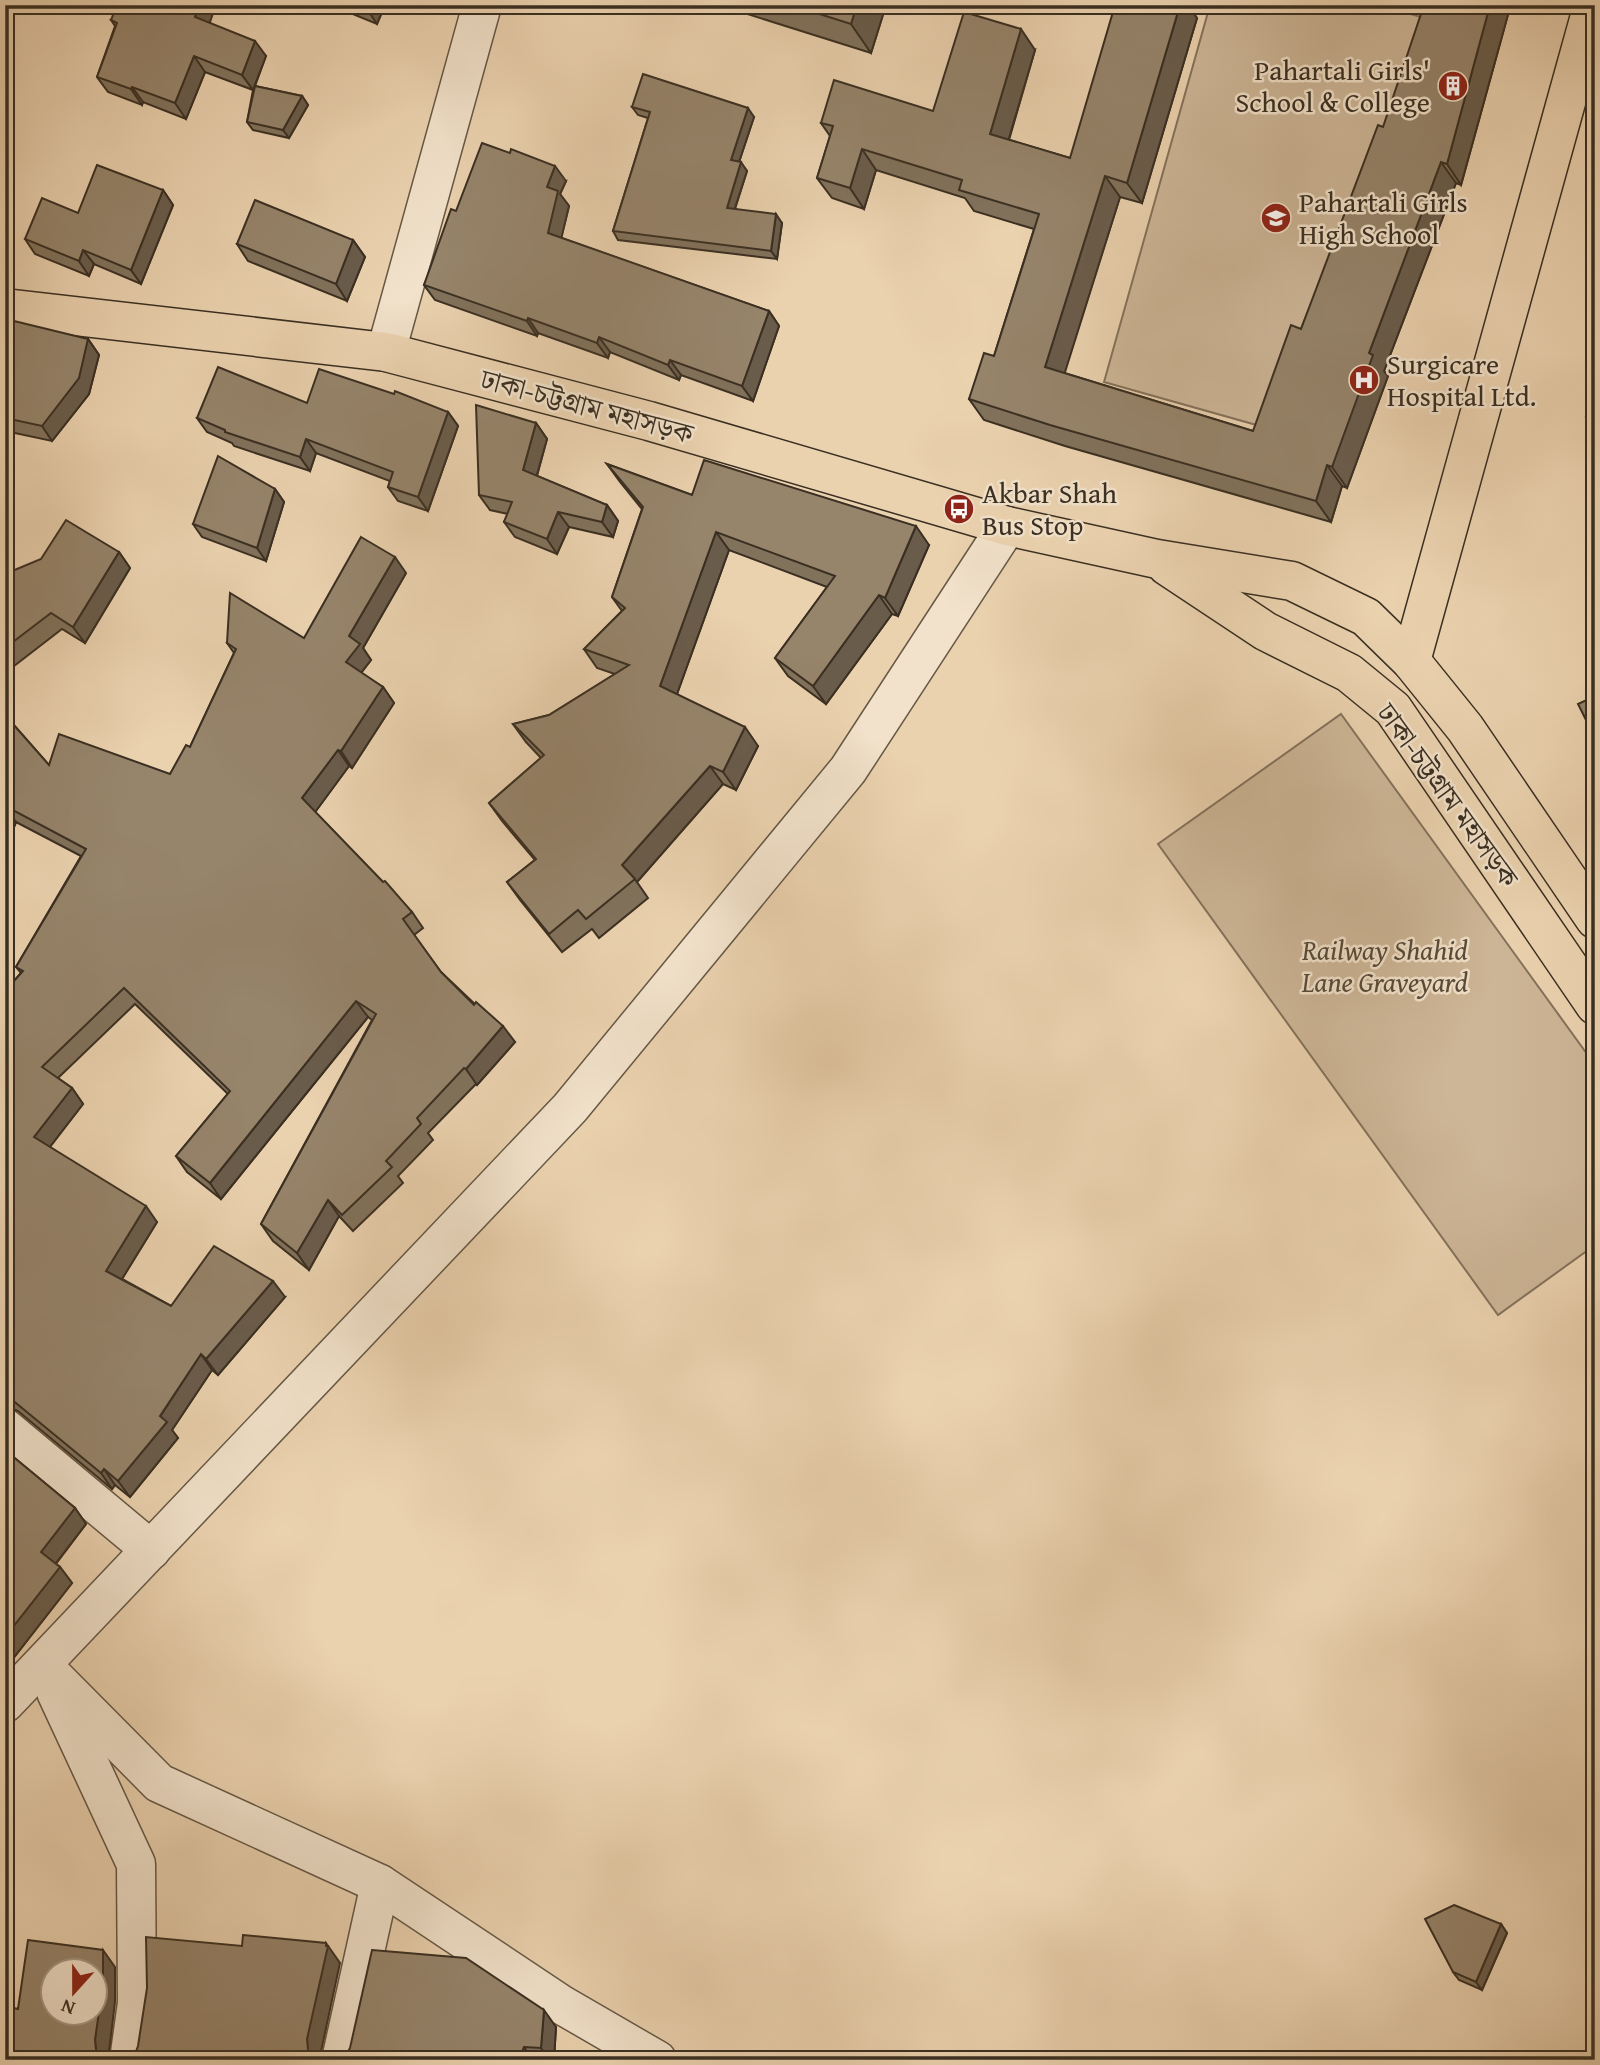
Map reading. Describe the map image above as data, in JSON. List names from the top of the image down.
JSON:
{
  "streets": {
    "main road": ["ঢাকা-চট্টগ্রাম মহাসড়ক"]
  },
  "parks": ["Railway Shahid Lane Graveyard"],
  "places": {
    "building": ["Pahartali Girls' School & College"],
    "school or university": ["Pahartali Girls High School"],
    "hospital": ["Surgicare Hospital Ltd."],
    "bus stop": ["Akbar Shah Bus Stop"]
  },
  "north": "bottom"
}
